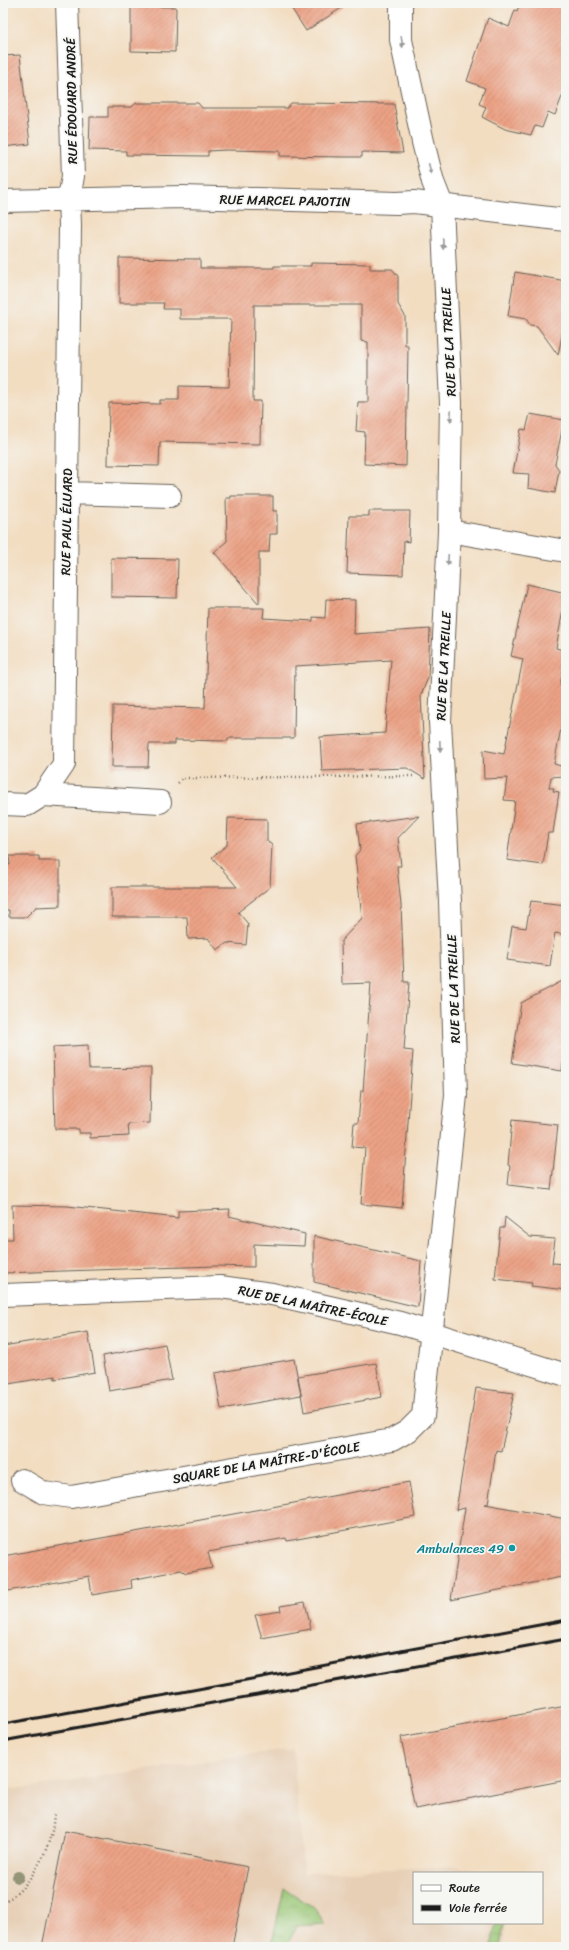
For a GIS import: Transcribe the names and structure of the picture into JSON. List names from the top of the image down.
{
  "streets": {
    "street": [
      "RUE ÉDOUARD ANDRÉ",
      "RUE MARCEL PAJOTIN",
      "RUE DE LA TREILLE",
      "RUE PAUL ÉLUARD",
      "RUE DE LA MAÎTRE-ÉCOLE",
      "SQUARE DE LA MAÎTRE-D'ÉCOLE"
    ]
  },
  "crossings": [
    ["RUE ÉDOUARD ANDRÉ", "RUE MARCEL PAJOTIN"],
    ["RUE ÉDOUARD ANDRÉ", "RUE PAUL ÉLUARD"],
    ["RUE MARCEL PAJOTIN", "RUE DE LA TREILLE"],
    ["RUE MARCEL PAJOTIN", "RUE PAUL ÉLUARD"],
    ["RUE DE LA TREILLE", "RUE DE LA MAÎTRE-ÉCOLE"],
    ["RUE DE LA TREILLE", "SQUARE DE LA MAÎTRE-D'ÉCOLE"],
    ["RUE DE LA MAÎTRE-ÉCOLE", "SQUARE DE LA MAÎTRE-D'ÉCOLE"]
  ],
  "one_way": ["RUE DE LA TREILLE"],
  "places": ["Ambulances 49"],
  "legend": ["Route", "Voie ferrée"]
}
